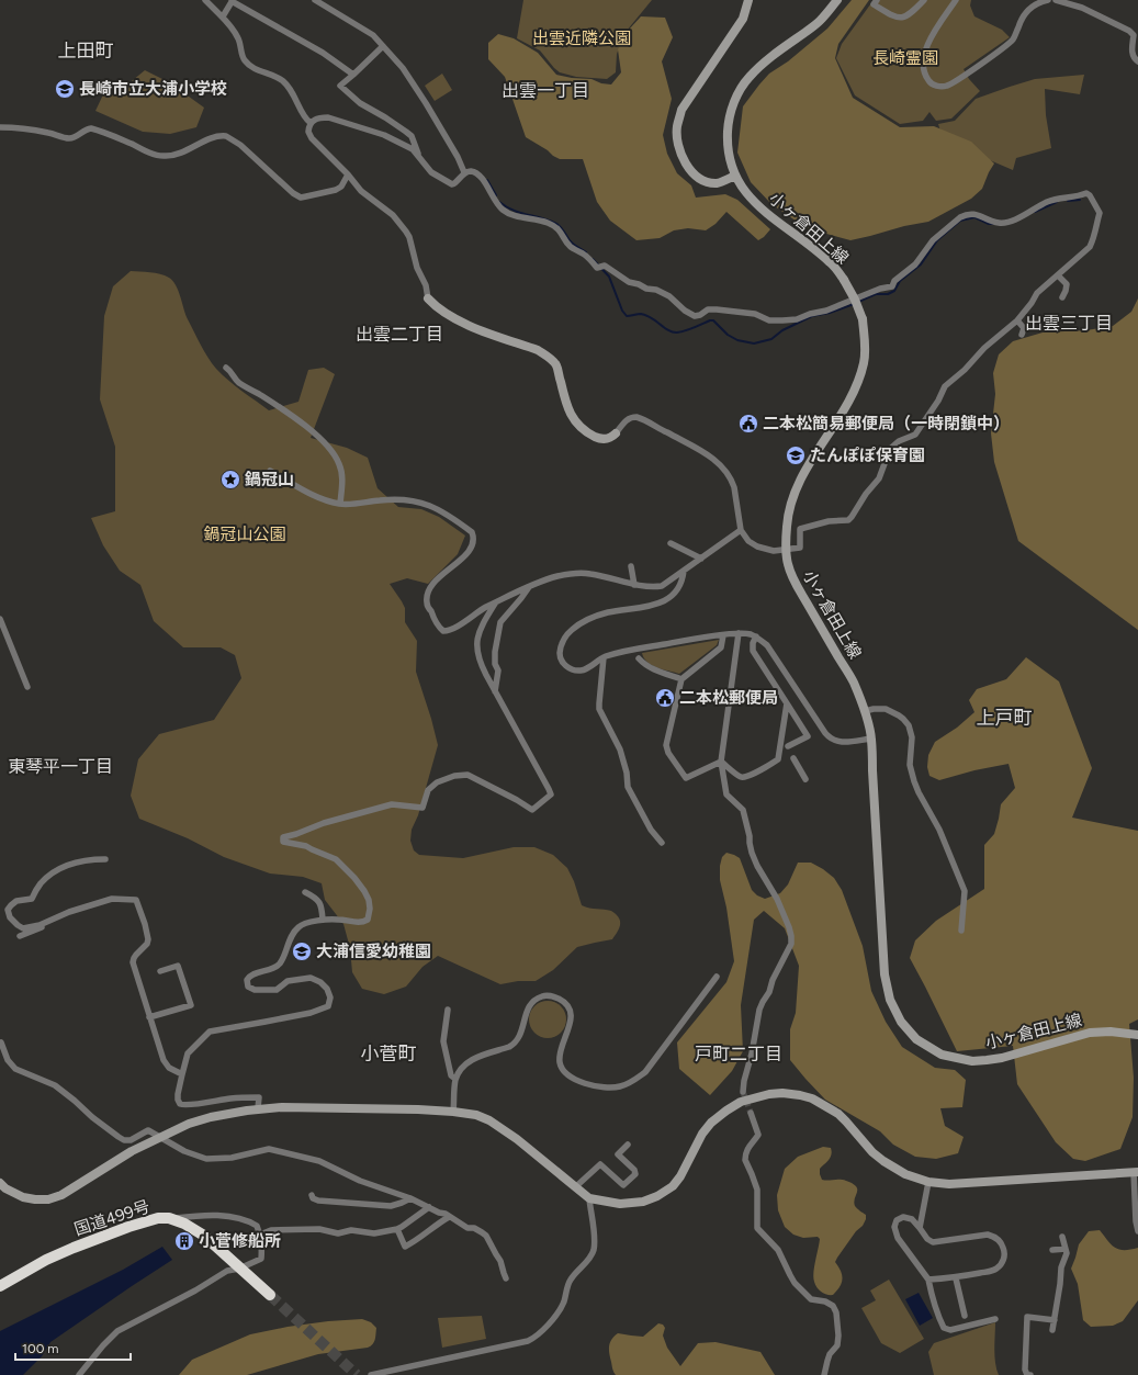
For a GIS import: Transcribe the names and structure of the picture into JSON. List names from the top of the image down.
{
  "streets": {
    "highway": ["国道499号"],
    "street": ["小ヶ倉田上線"]
  },
  "districts": [
    "上田町",
    "出雲一丁目",
    "出雲三丁目",
    "出雲二丁目",
    "上戸町",
    "東琴平一丁目",
    "小菅町",
    "戸町二丁目"
  ],
  "parks": ["出雲近隣公園", "長崎霊園", "鍋冠山公園"],
  "places": {
    "school or university": ["長崎市立大浦小学校", "たんぽぽ保育園", "大浦信愛幼稚園"],
    "public building": ["二本松簡易郵便局（一時閉鎖中）", "二本松郵便局"],
    "place": ["鍋冠山"],
    "building": ["小菅修船所"]
  },
  "scale_bar": "100 m"
}
